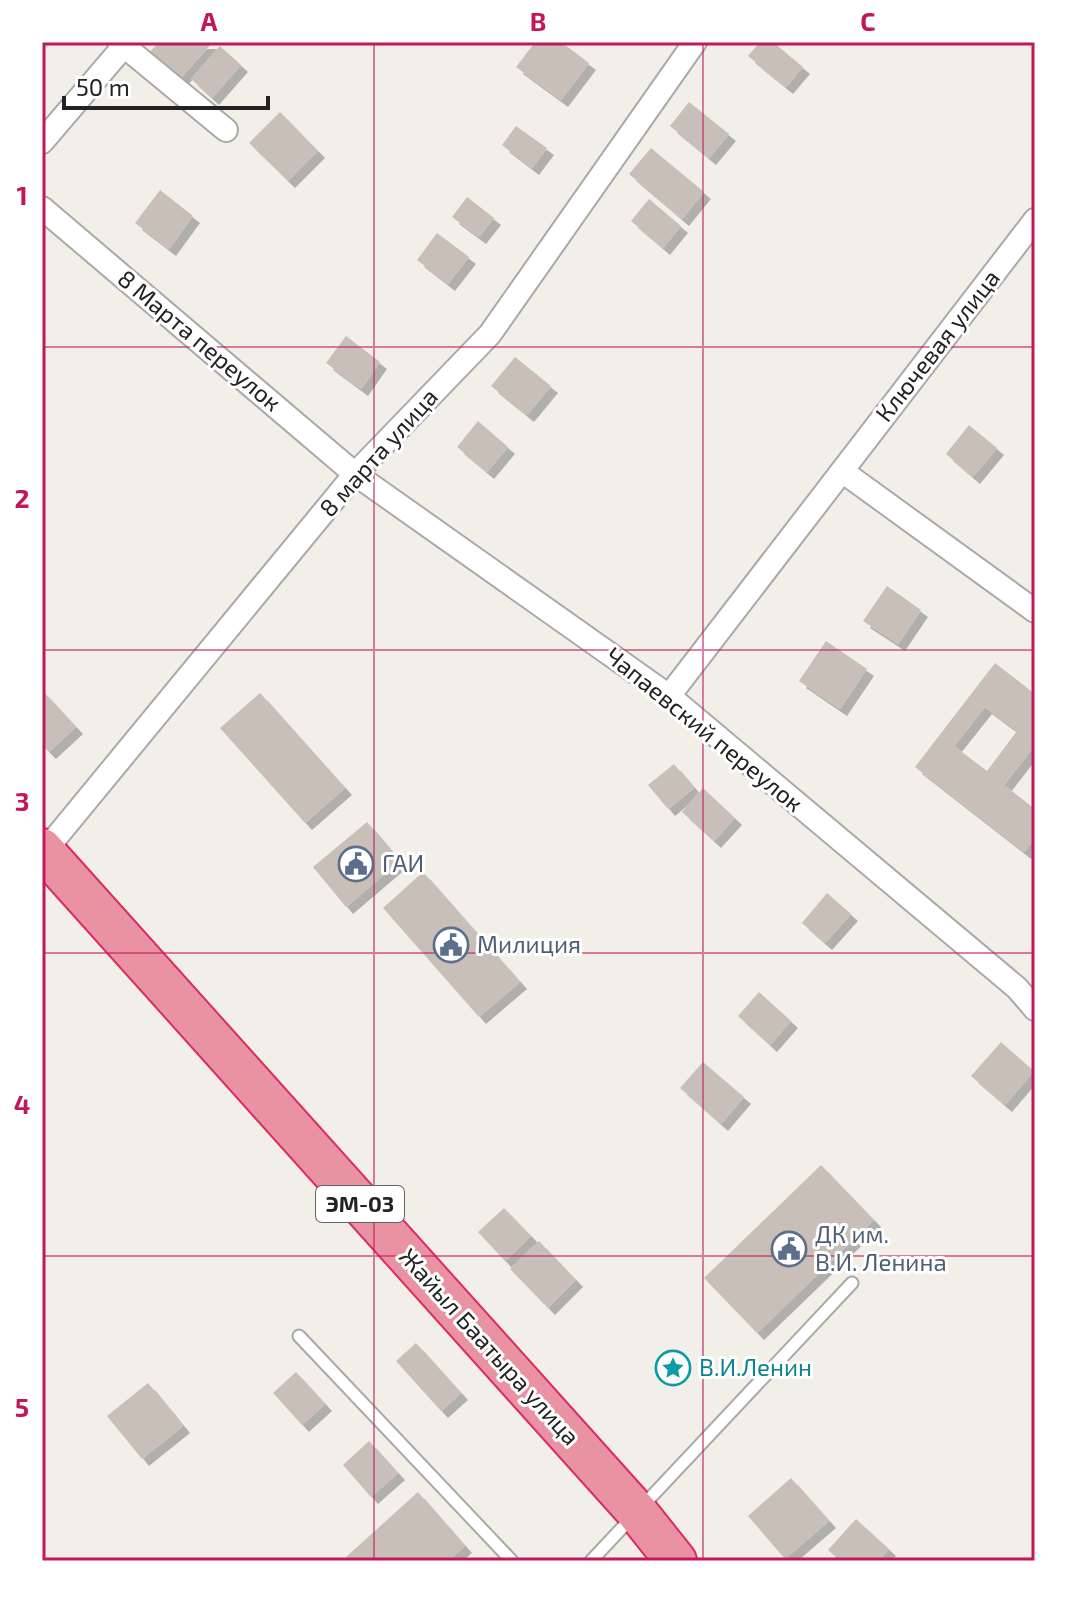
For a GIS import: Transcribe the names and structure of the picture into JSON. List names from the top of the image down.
{
  "streets": {
    "highway": ["ЭМ-03", "Жайыл Баатыра улица"],
    "street": [
      "8 Марта переулок",
      "Ключевая улица",
      "8 марта улица",
      "Чапаевский переулок"
    ]
  },
  "crossings": [
    ["8 Марта переулок", "8 марта улица"],
    ["8 Марта переулок", "Чапаевский переулок"],
    ["Ключевая улица", "Чапаевский переулок"],
    ["8 марта улица", "Чапаевский переулок"],
    ["8 марта улица", "Жайыл Баатыра улица"]
  ],
  "places": {
    "public building": ["ГАИ", "Милиция", "ДК им. В.И. Ленина"],
    "place": ["В.И.Ленин"]
  },
  "scale_bar": "50 m",
  "grid": {
    "columns": ["A", "B", "C"],
    "rows": [
      "1",
      "2",
      "3",
      "4",
      "5"
    ]
  }
}
